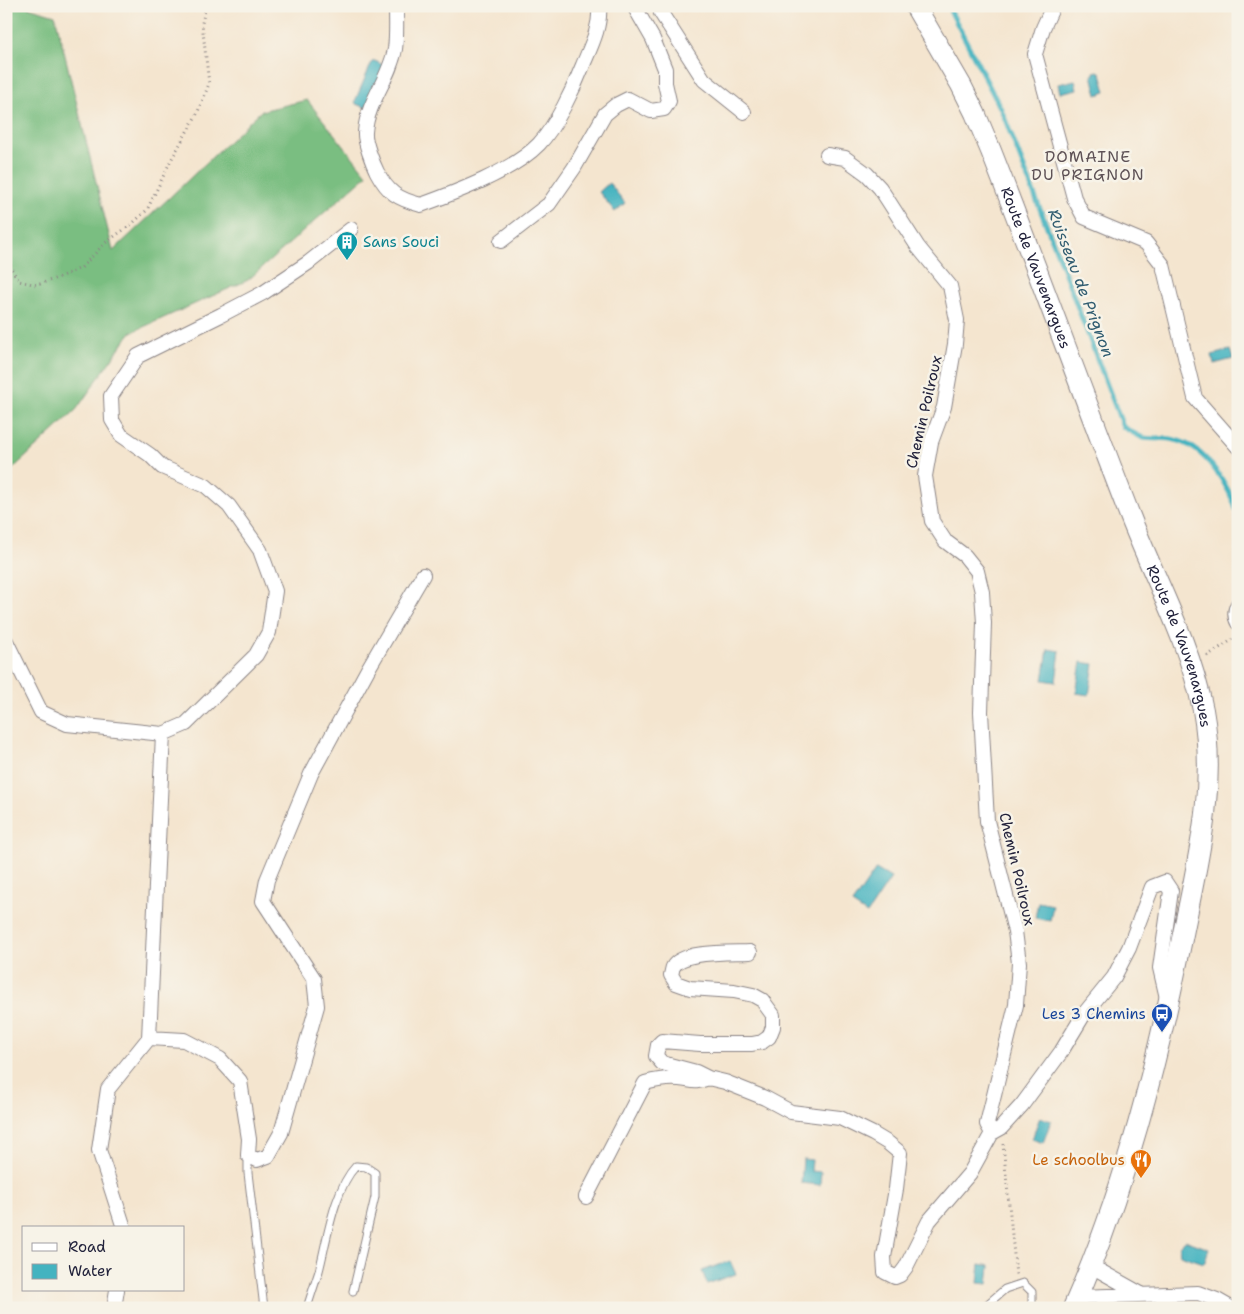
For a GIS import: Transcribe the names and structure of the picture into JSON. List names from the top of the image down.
{
  "streets": {
    "main road": ["Route de Vauvenargues"],
    "street": ["Chemin Poilroux"]
  },
  "districts": ["DOMAINE DU PRIGNON"],
  "water": ["Ruisseau de Prignon"],
  "places": {
    "building": ["Sans Souci"],
    "bus stop": ["Les 3 Chemins"],
    "restaurant": ["Le schoolbus"]
  },
  "legend": ["Road", "Water"]
}
